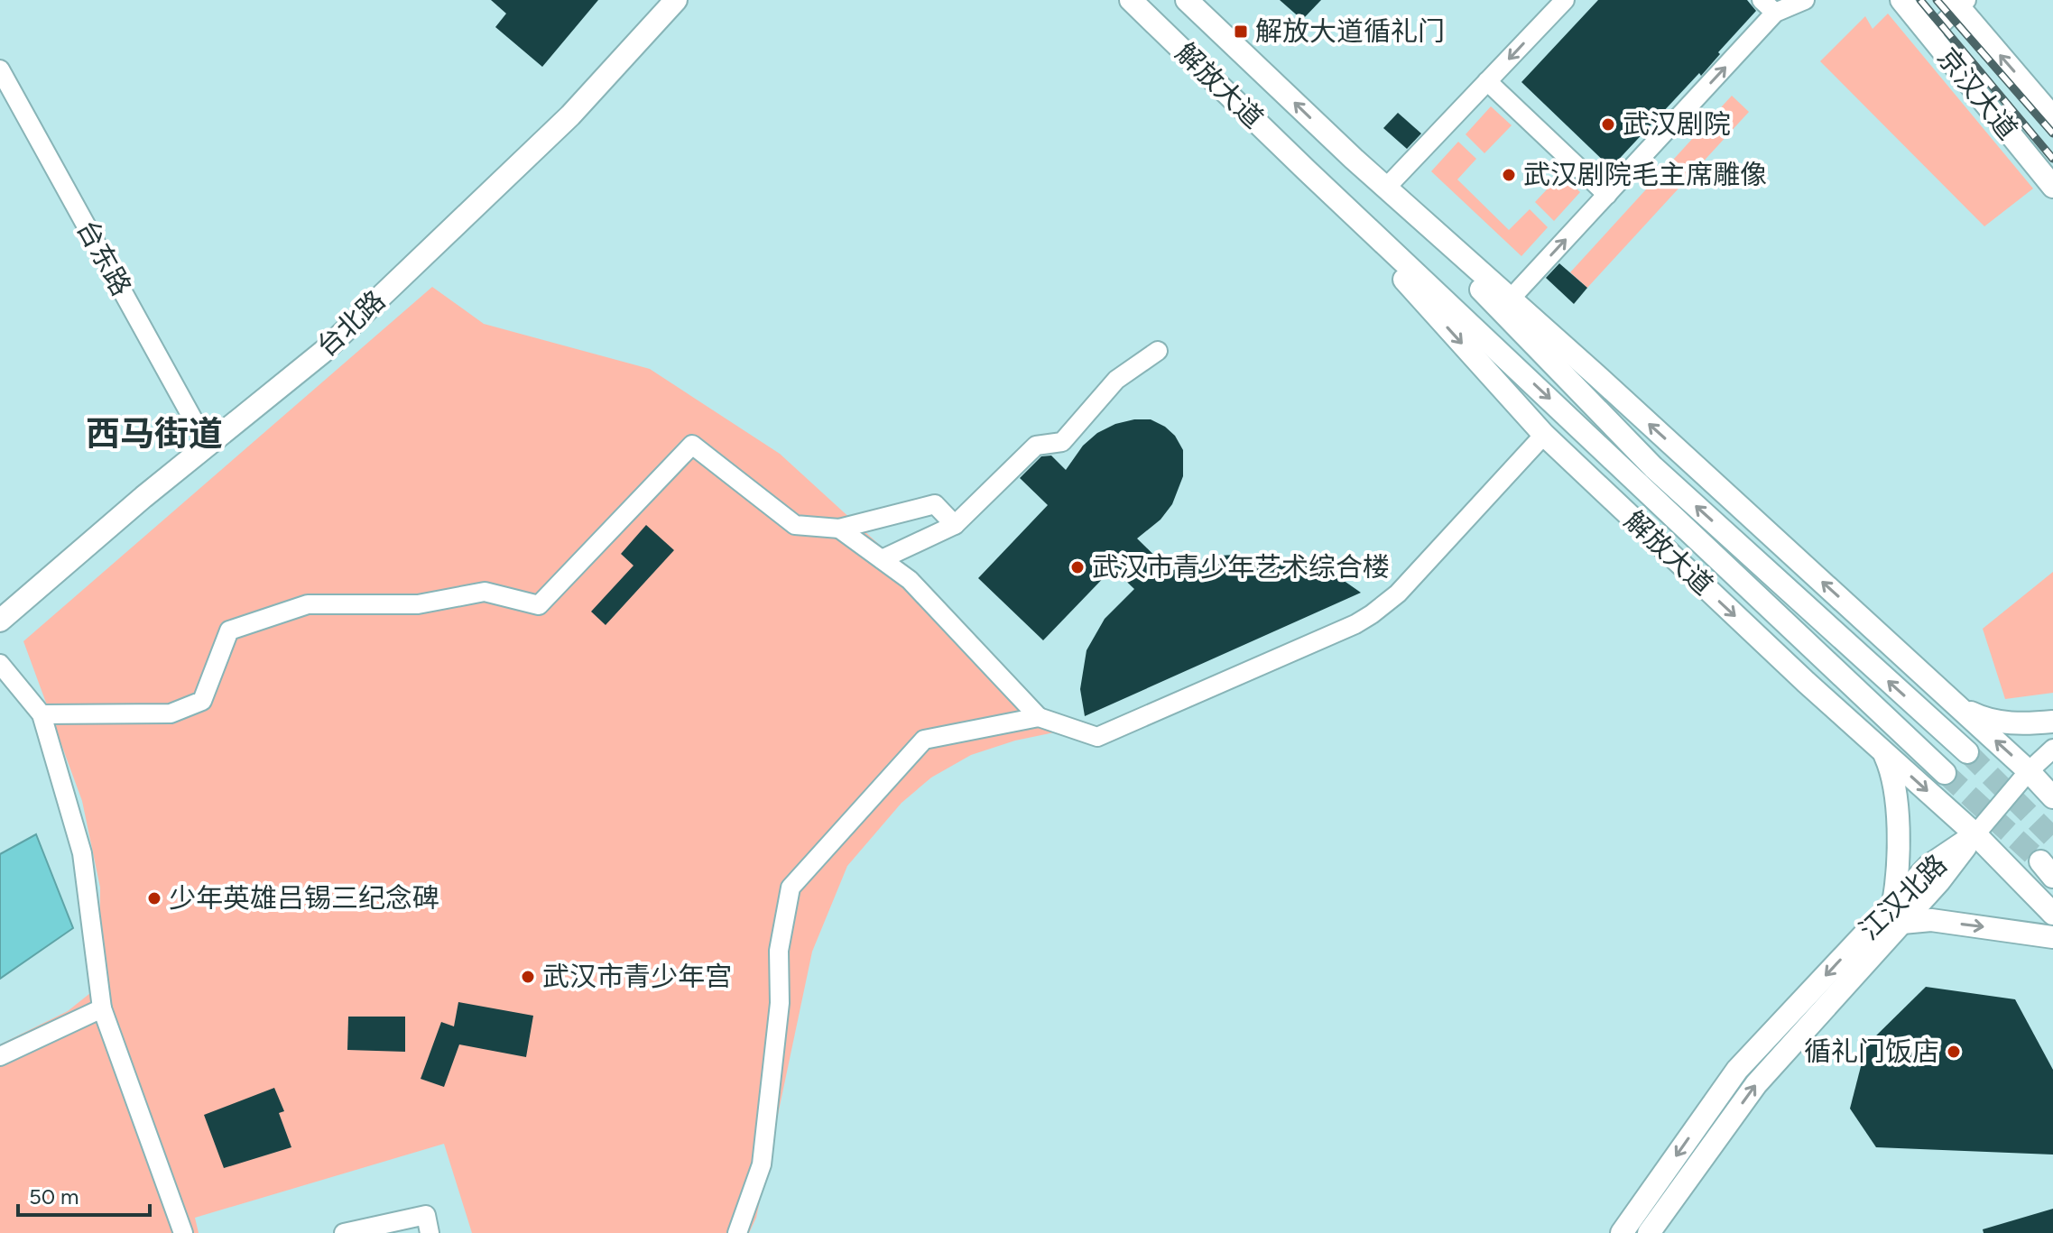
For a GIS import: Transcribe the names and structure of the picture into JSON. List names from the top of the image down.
{
  "streets": {
    "main road": [
      "解放大道",
      "京汉大道",
      "台北路",
      "江汉北路"
    ],
    "street": ["台东路"]
  },
  "crossings": [
    ["解放大道", "江汉北路"],
    ["台东路", "台北路"]
  ],
  "districts": ["西马街道"],
  "places": {
    "transit": ["解放大道循礼门"],
    "other": [
      "武汉剧院",
      "武汉剧院毛主席雕像",
      "武汉市青少年艺术综合楼",
      "少年英雄吕锡三纪念碑",
      "武汉市青少年宫",
      "循礼门饭店"
    ]
  },
  "scale_bar": "50 m"
}
